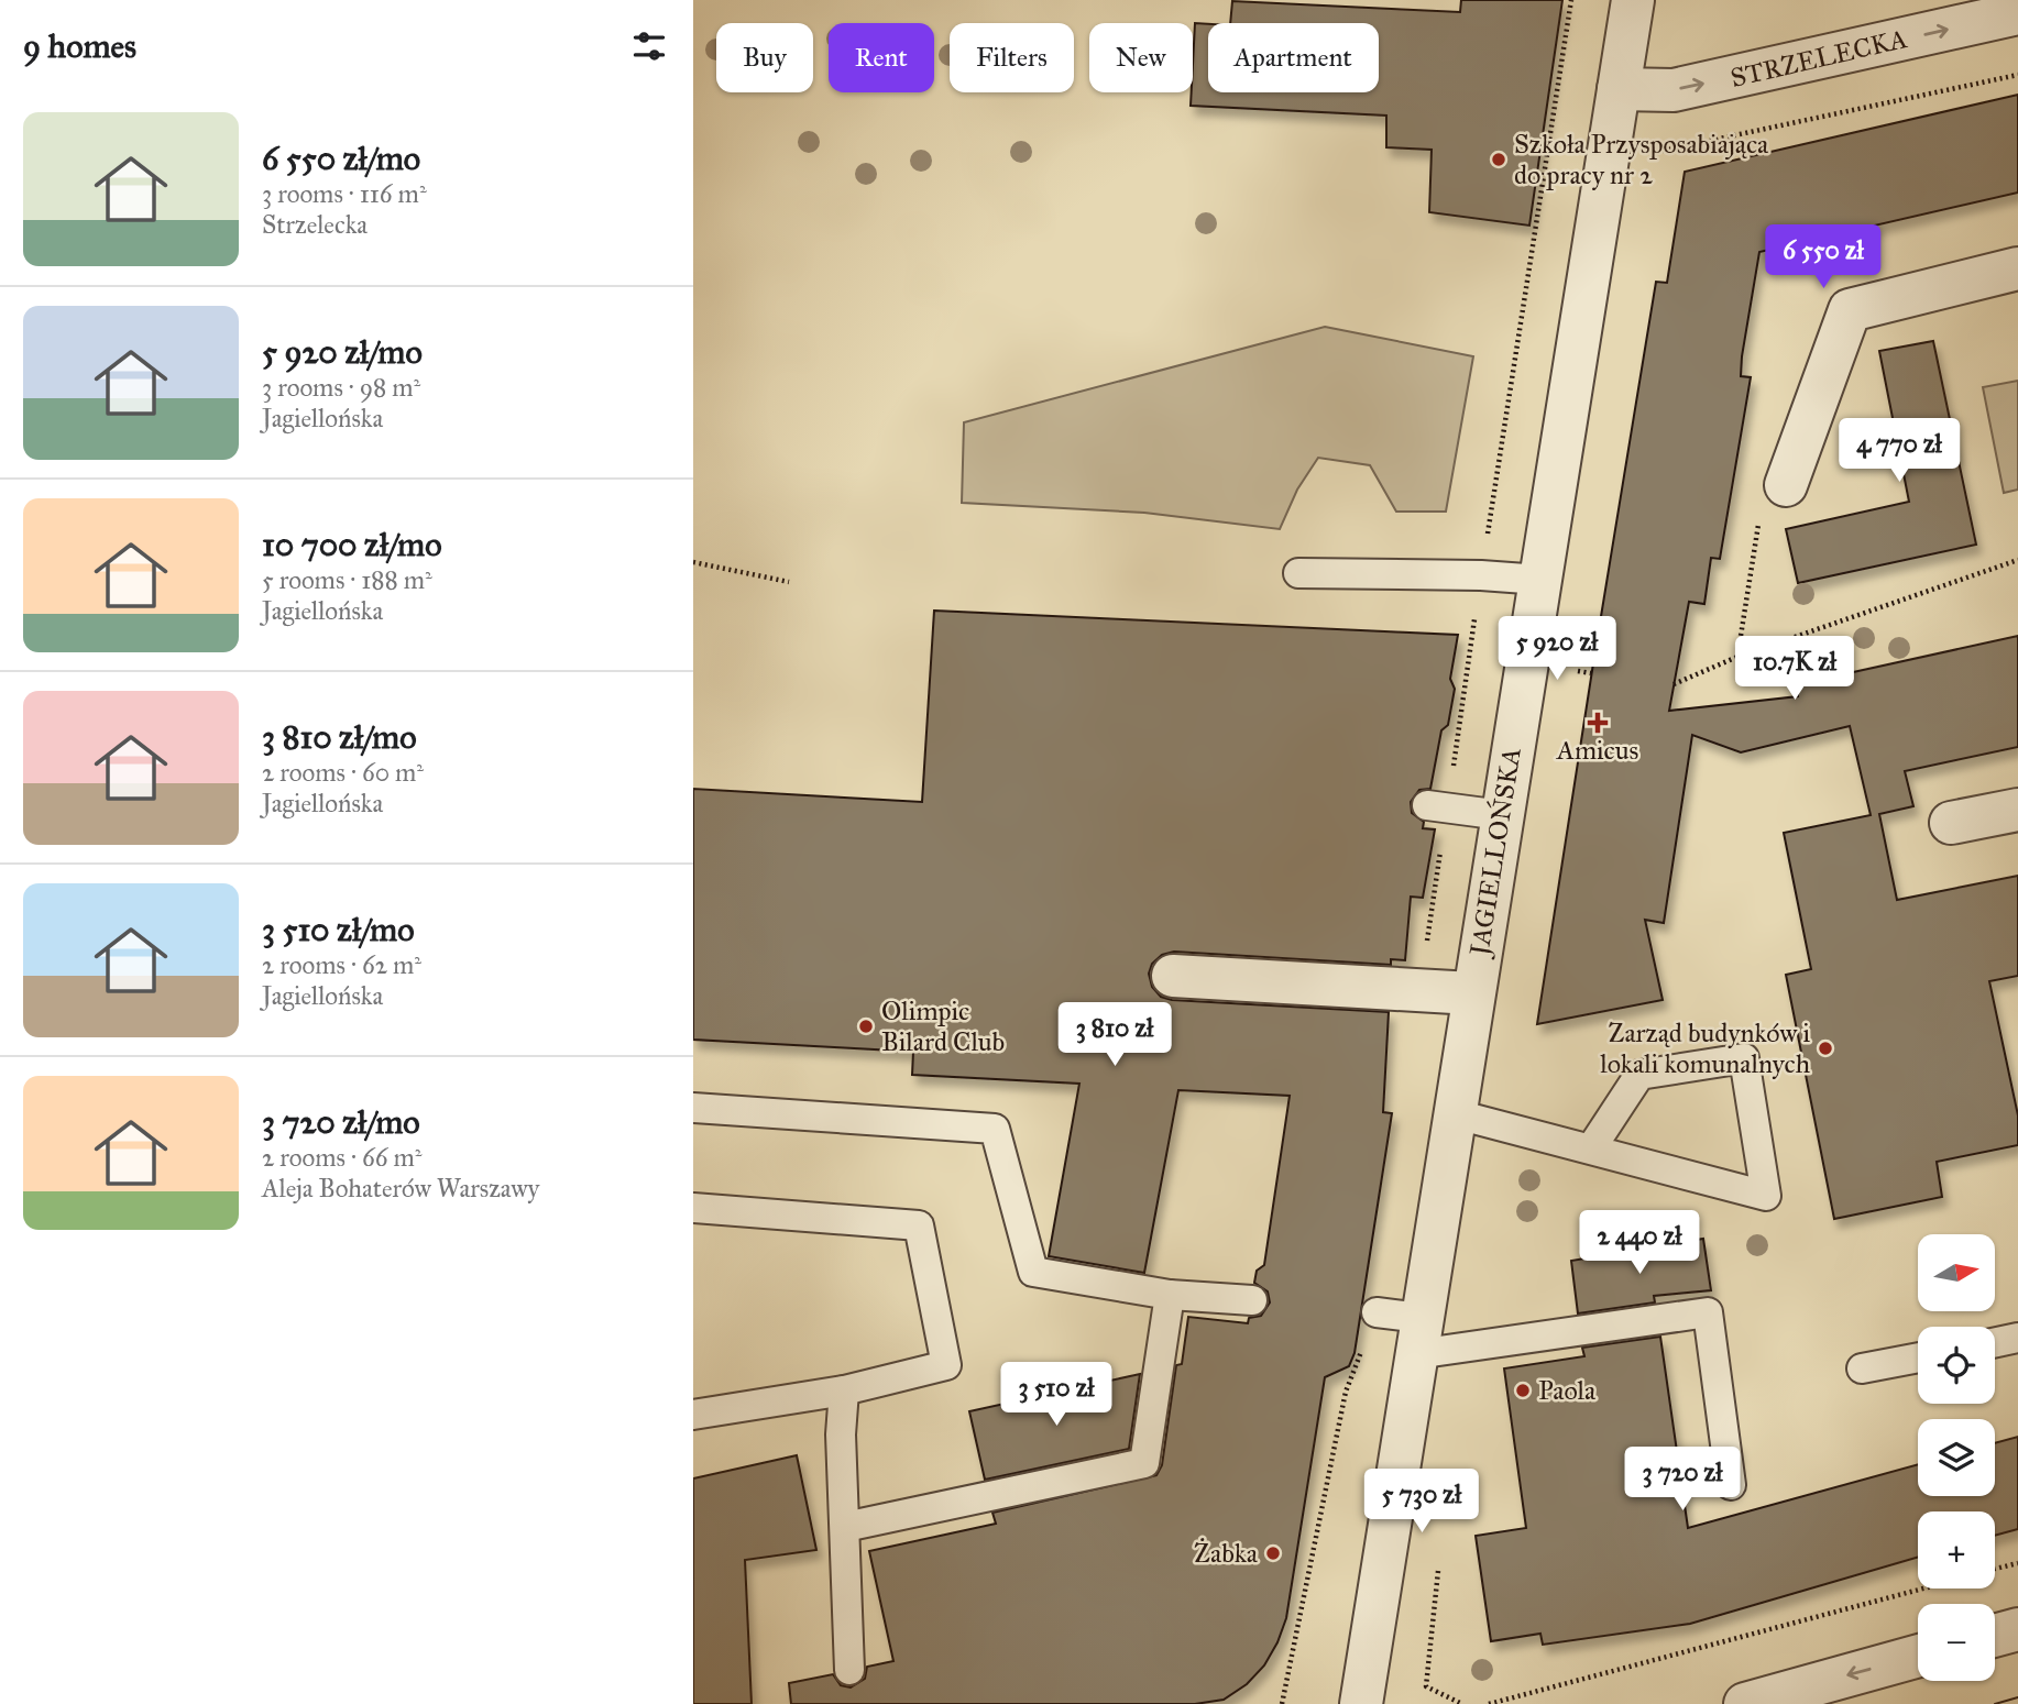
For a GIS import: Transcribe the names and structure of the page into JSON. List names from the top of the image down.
{
  "streets": {
    "street": ["STRZELECKA", "JAGIELLOŃSKA"]
  },
  "crossings": [
    ["STRZELECKA", "JAGIELLOŃSKA"]
  ],
  "one_way": ["STRZELECKA"],
  "places": {
    "other": [
      "Szkoła Przysposabiająca do pracy nr 2",
      "Olimpic Bilard Club",
      "Zarząd budynków i lokali komunalnych",
      "Paola",
      "Żabka"
    ],
    "health": ["Amicus"]
  },
  "north": "right",
  "page": {
    "heading": "9 homes",
    "chip": [
      "Buy",
      "Rent",
      "Filters",
      "New",
      "Apartment"
    ],
    "list": [
      {
        "name": "6 550 zł/mo",
        "note": "3 rooms · 116 m² · Strzelecka"
      },
      {
        "name": "5 920 zł/mo",
        "note": "3 rooms · 98 m² · Jagiellońska"
      },
      {
        "name": "10 700 zł/mo",
        "note": "5 rooms · 188 m² · Jagiellońska"
      },
      {
        "name": "3 810 zł/mo",
        "note": "2 rooms · 60 m² · Jagiellońska"
      },
      {
        "name": "3 510 zł/mo",
        "note": "2 rooms · 62 m² · Jagiellońska"
      },
      {
        "name": "3 720 zł/mo",
        "note": "2 rooms · 66 m² · Aleja Bohaterów Warszawy"
      }
    ],
    "price": [
      "6 550 zł",
      "4 770 zł",
      "5 920 zł",
      "10.7K zł",
      "3 810 zł",
      "2 440 zł",
      "3 510 zł",
      "3 720 zł",
      "5 730 zł"
    ],
    "map_buttons": ["+", "−"]
  }
}
